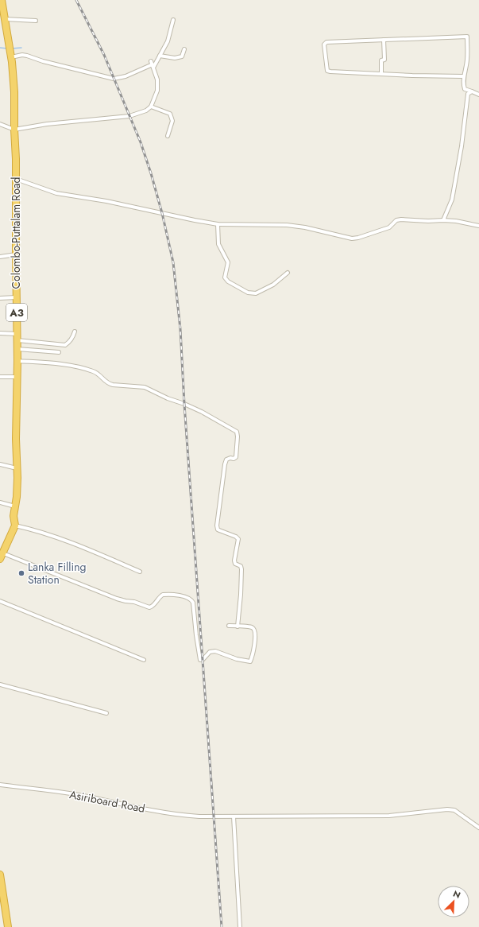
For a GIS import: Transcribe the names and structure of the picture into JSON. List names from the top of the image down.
{
  "streets": {
    "highway": ["Colombo-Puttalam Road", "A3"],
    "street": ["Asiriboard Road"]
  },
  "places": ["Lanka Filling Station"],
  "north": "top right"
}
